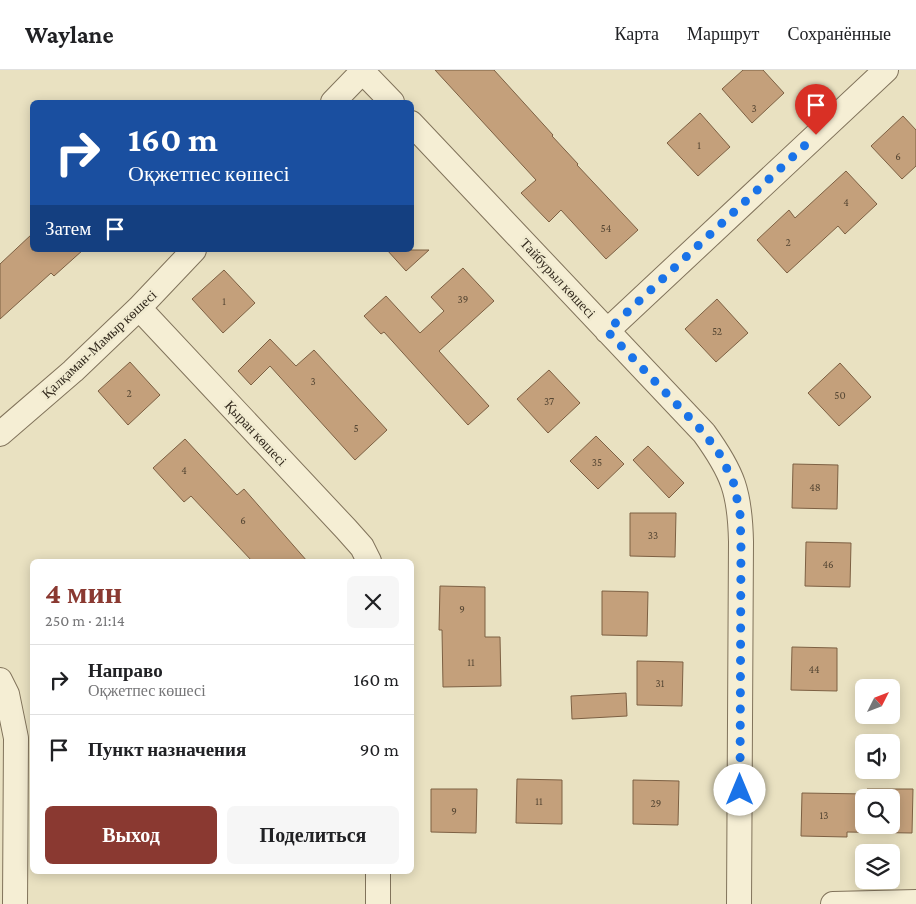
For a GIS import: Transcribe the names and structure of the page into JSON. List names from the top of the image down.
{
  "streets": {
    "street": ["Тайбурыл көшесі", "Қалқаман-Мамыр көшесі", "Қыран көшесі"]
  },
  "crossings": [
    ["Қалқаман-Мамыр көшесі", "Қыран көшесі"]
  ],
  "house_numbers": [
    "3",
    "1",
    "6",
    "4",
    "54",
    "2",
    "39",
    "1",
    "52",
    "3",
    "2",
    "50",
    "37",
    "5",
    "35",
    "4",
    "48",
    "6",
    "33",
    "46",
    "9",
    "11",
    "44",
    "31",
    "11",
    "29",
    "9",
    "13"
  ],
  "north": "top right",
  "page": {
    "header": "Waylane",
    "nav": ["Карта", "Маршрут", "Сохранённые"],
    "turn": ["160 m", "Оқжетпес көшесі"],
    "then": "Затем",
    "heading": ["4 мин", "250 m · 21:14"],
    "list": [
      {
        "name": "Направо",
        "note": "Оқжетпес көшесі",
        "value": "160 m"
      },
      {
        "name": "Пункт назначения",
        "value": "90 m"
      }
    ],
    "buttons": ["Выход", "Поделиться"]
  }
}
